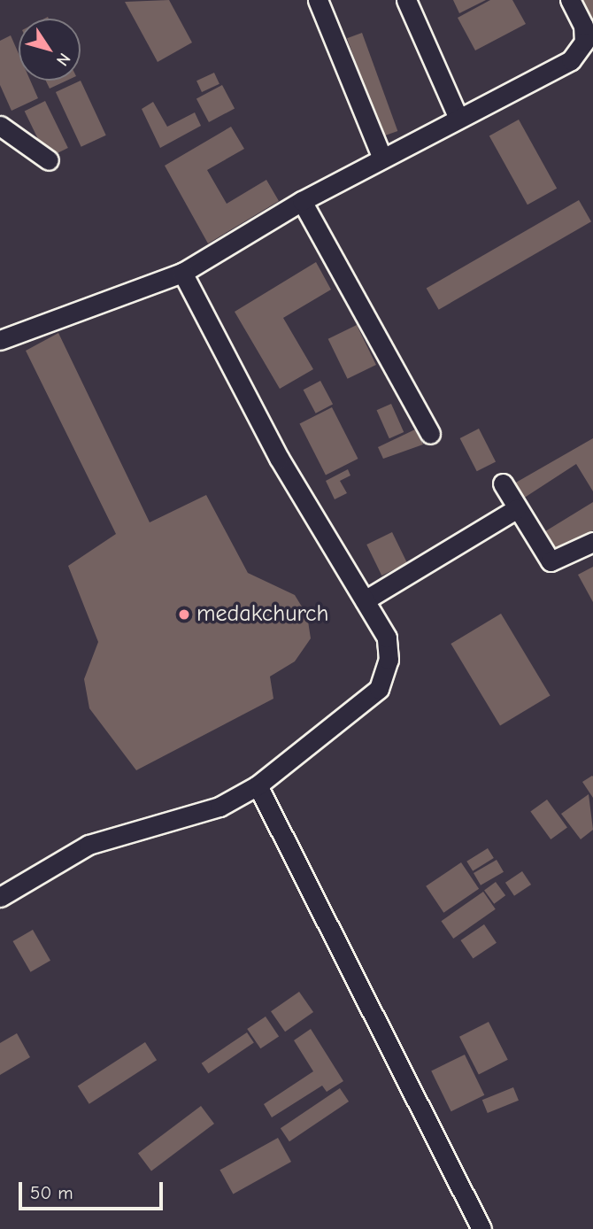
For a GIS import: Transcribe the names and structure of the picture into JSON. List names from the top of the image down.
{
  "places": ["medakchurch"],
  "scale_bar": "50 m",
  "north": "bottom right"
}
